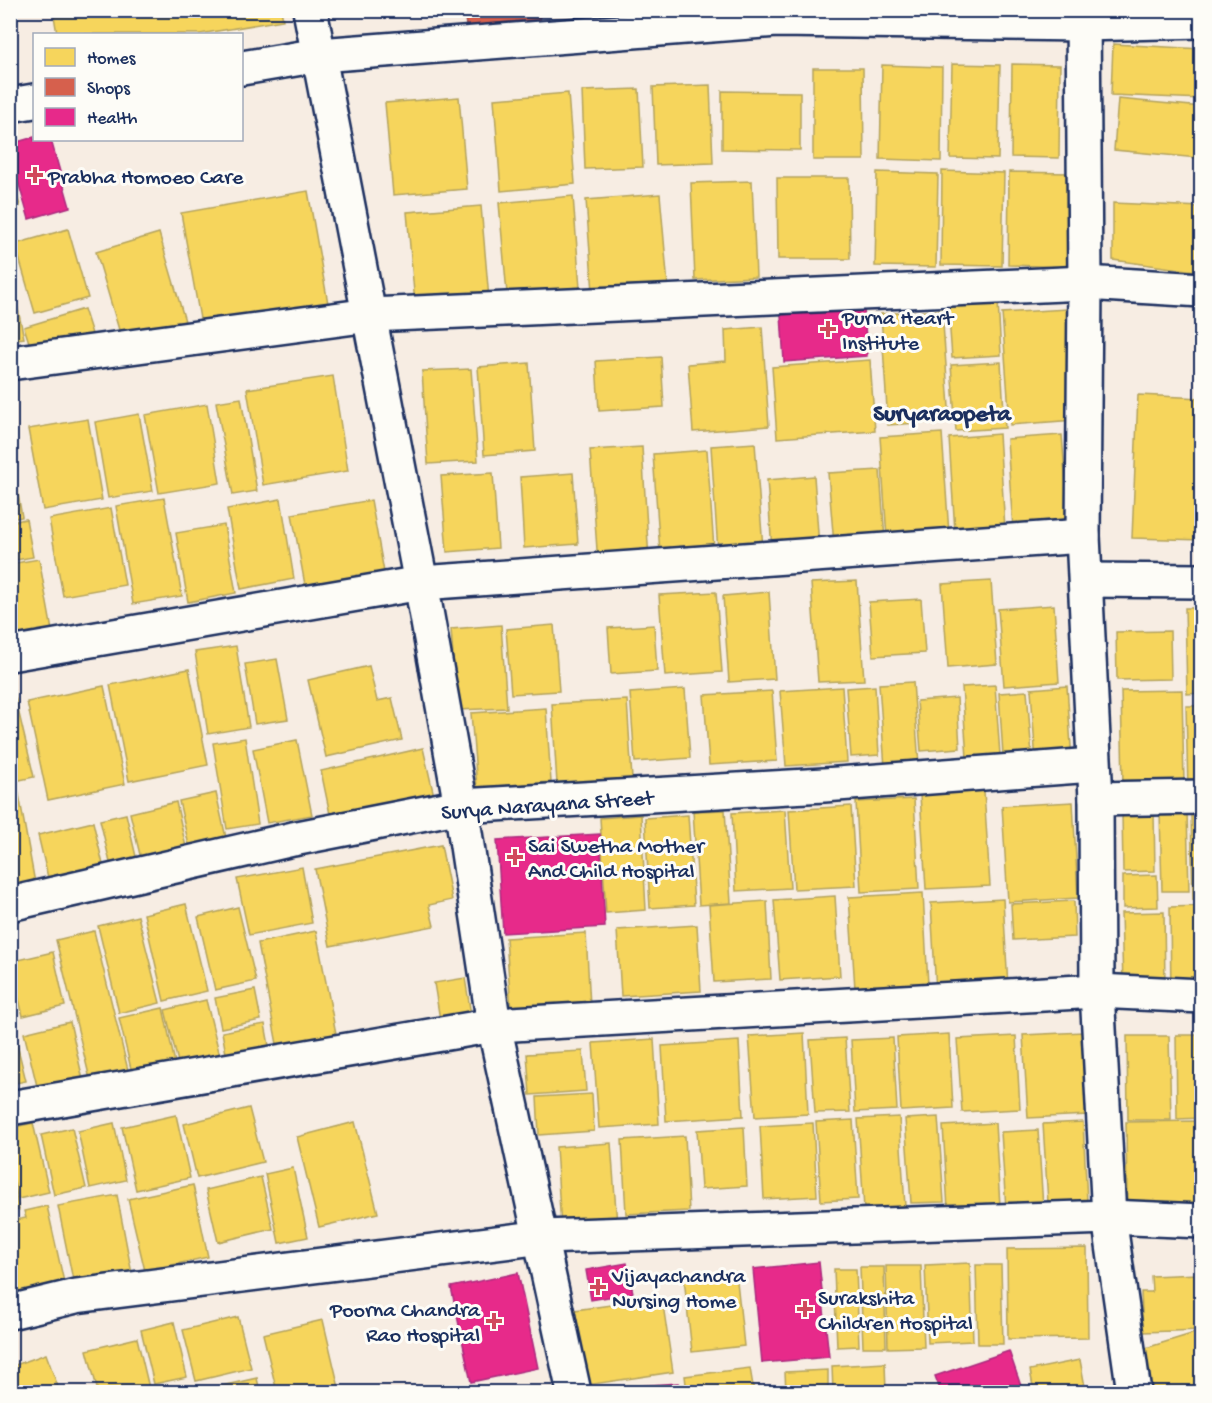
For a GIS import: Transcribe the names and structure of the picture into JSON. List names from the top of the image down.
{
  "streets": {
    "street": ["Surya Narayana Street"]
  },
  "districts": ["Suryaraopeta"],
  "places": {
    "health": [
      "Prabha Homoeo Care",
      "Purna Heart Institute",
      "Sai Swetha Mother And Child Hospital",
      "Vijayachandra Nursing Home",
      "Surakshita Children Hospital",
      "Poorna Chandra Rao Hospital"
    ]
  },
  "legend": ["Homes", "Shops", "Health"]
}
